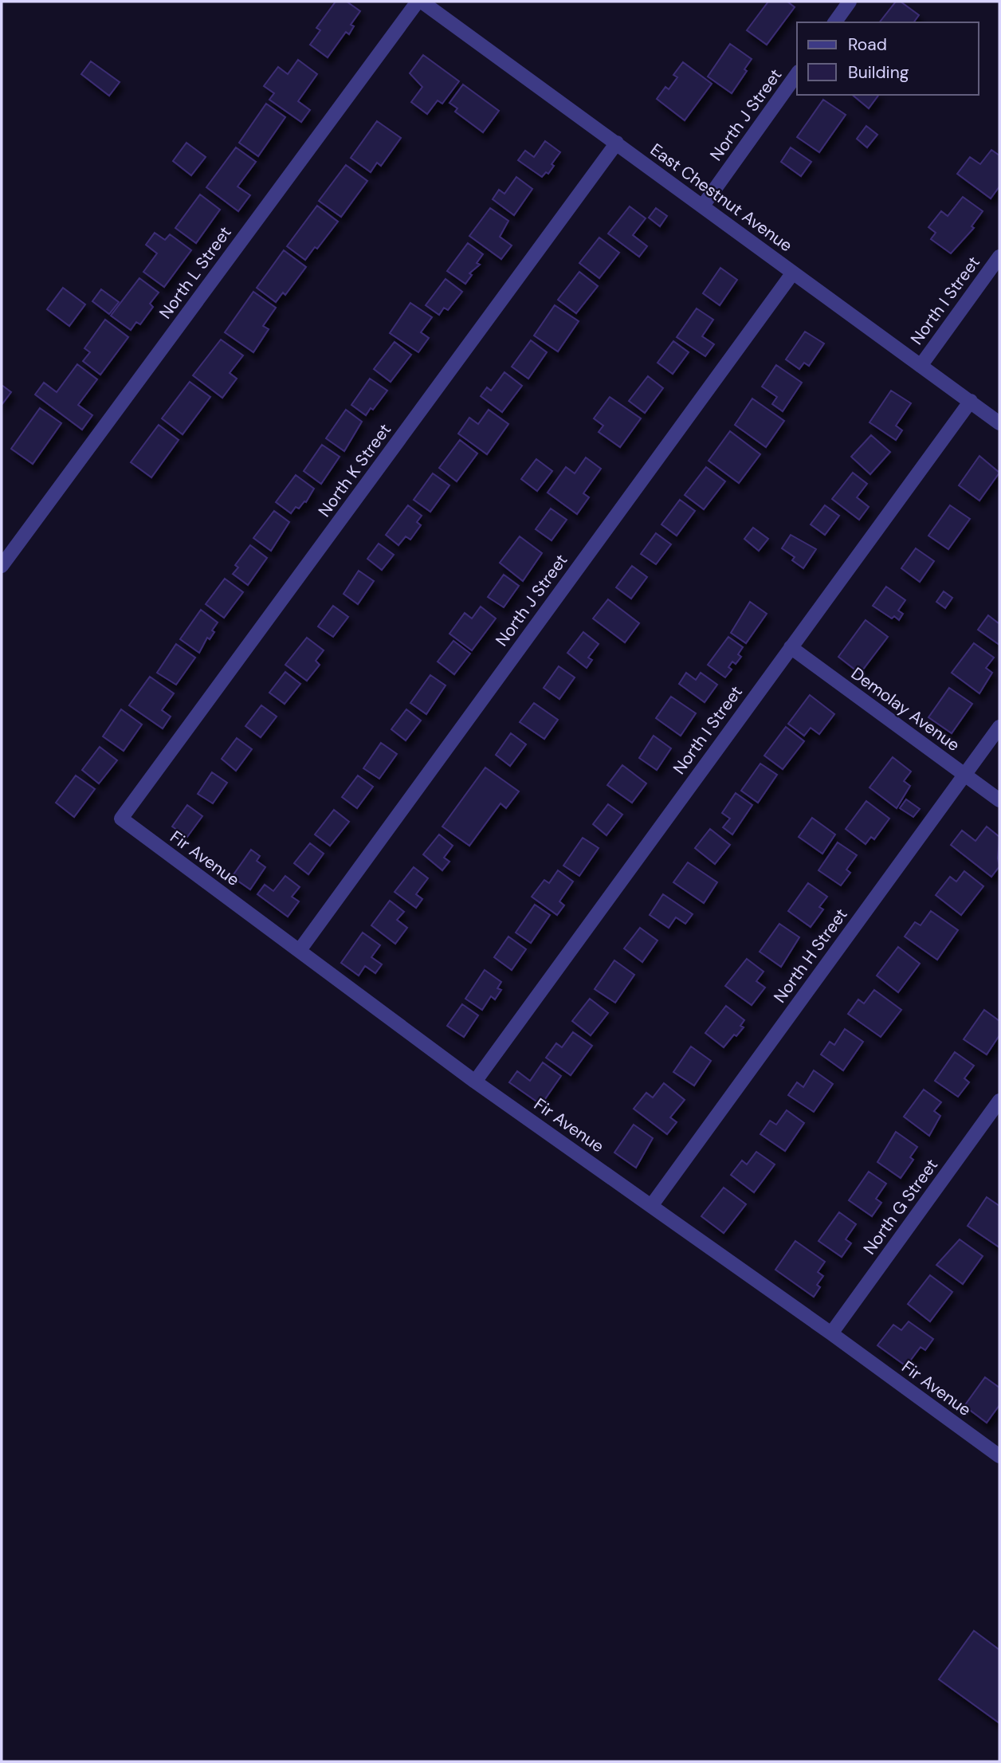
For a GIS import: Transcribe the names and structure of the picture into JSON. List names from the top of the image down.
{
  "streets": {
    "street": [
      "North J Street",
      "East Chestnut Avenue",
      "North L Street",
      "North I Street",
      "North K Street",
      "Demolay Avenue",
      "Fir Avenue",
      "North H Street",
      "North G Street"
    ]
  },
  "crossings": [
    ["North J Street", "East Chestnut Avenue"],
    ["North J Street", "Fir Avenue"],
    ["East Chestnut Avenue", "North L Street"],
    ["East Chestnut Avenue", "North I Street"],
    ["East Chestnut Avenue", "North K Street"],
    ["North I Street", "Demolay Avenue"],
    ["North I Street", "Fir Avenue"],
    ["North K Street", "Fir Avenue"],
    ["Demolay Avenue", "North H Street"],
    ["Fir Avenue", "North H Street"],
    ["Fir Avenue", "North G Street"]
  ],
  "legend": ["Road", "Building"]
}
